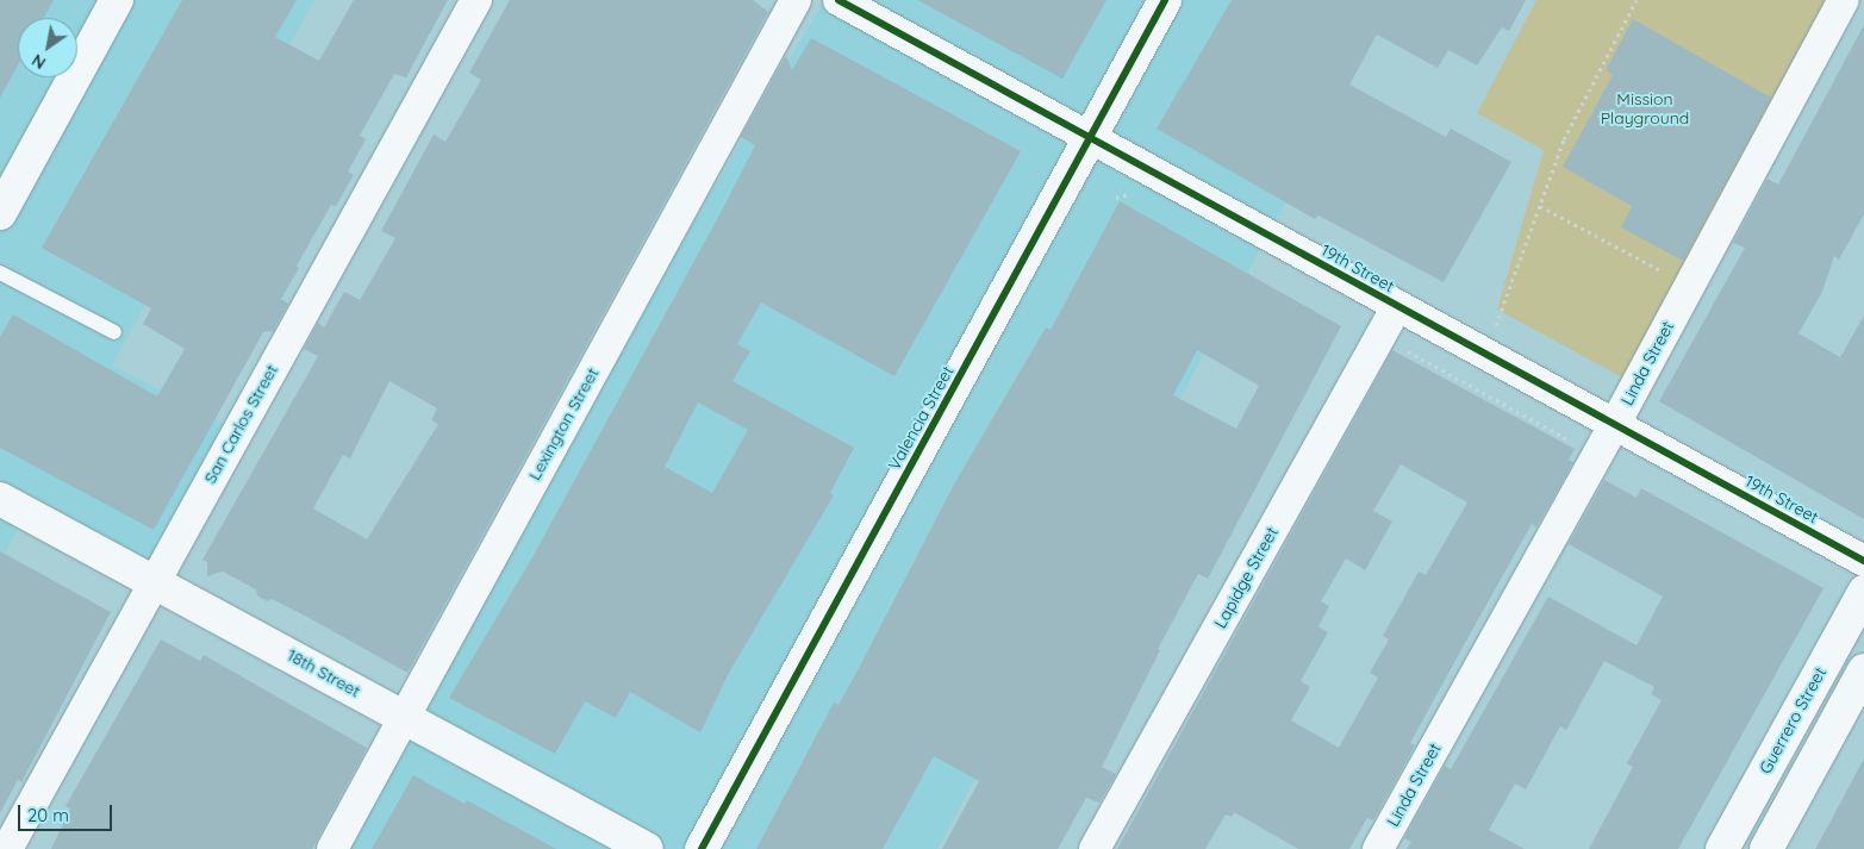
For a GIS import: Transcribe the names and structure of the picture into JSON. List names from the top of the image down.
{
  "streets": {
    "street": [
      "19th Street",
      "Linda Street",
      "Valencia Street",
      "San Carlos Street",
      "Lexington Street",
      "Lapidge Street",
      "18th Street",
      "Guerrero Street"
    ]
  },
  "crossings": [
    ["19th Street", "Linda Street"],
    ["19th Street", "Valencia Street"],
    ["19th Street", "Lapidge Street"],
    ["San Carlos Street", "18th Street"],
    ["Lexington Street", "18th Street"]
  ],
  "parks": ["Mission Playground"],
  "scale_bar": "20 m",
  "north": "bottom left"
}
